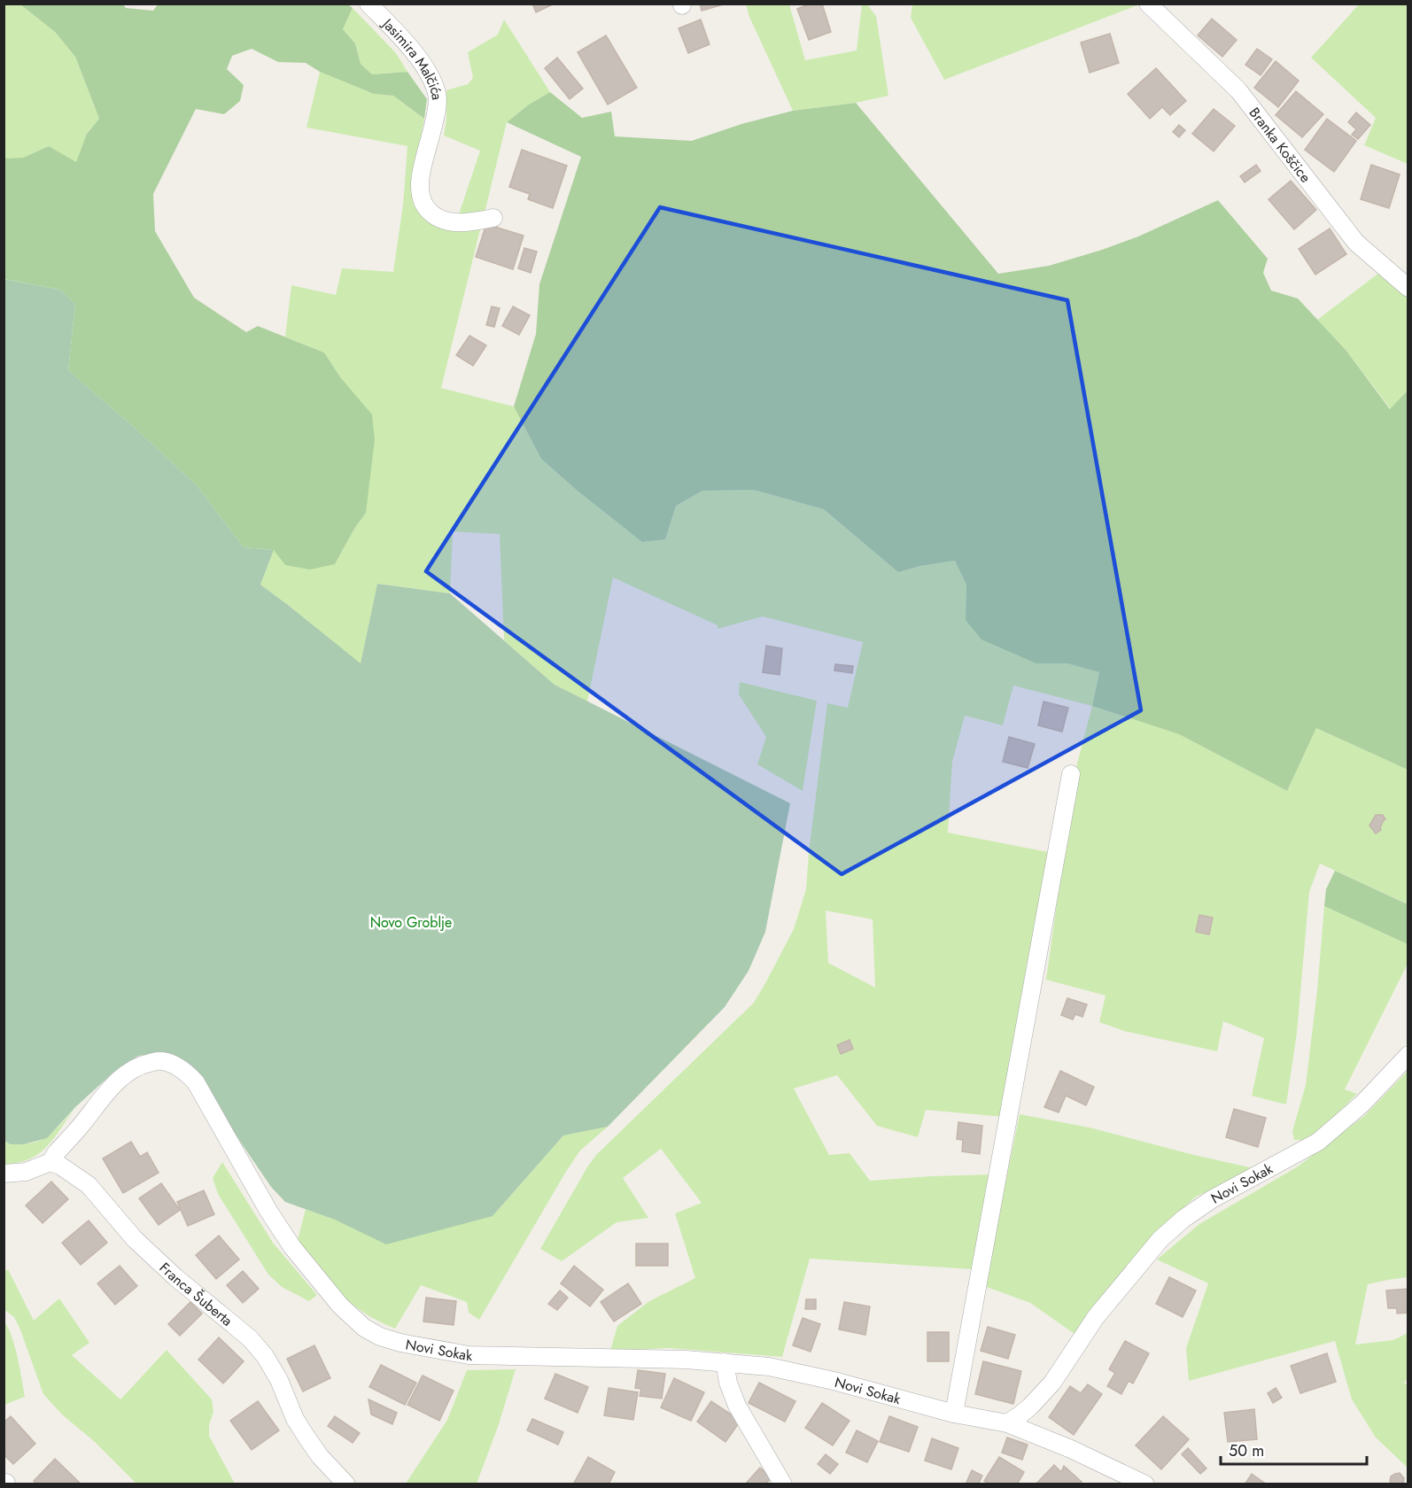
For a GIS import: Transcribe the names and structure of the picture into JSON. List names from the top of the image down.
{
  "streets": {
    "street": [
      "Jasimira Malčića",
      "Branka Koščice",
      "Novi Sokak",
      "Franca Šuberta"
    ]
  },
  "crossings": [
    ["Novi Sokak", "Franca Šuberta"]
  ],
  "parks": ["Novo Groblje"],
  "scale_bar": "50 m"
}
